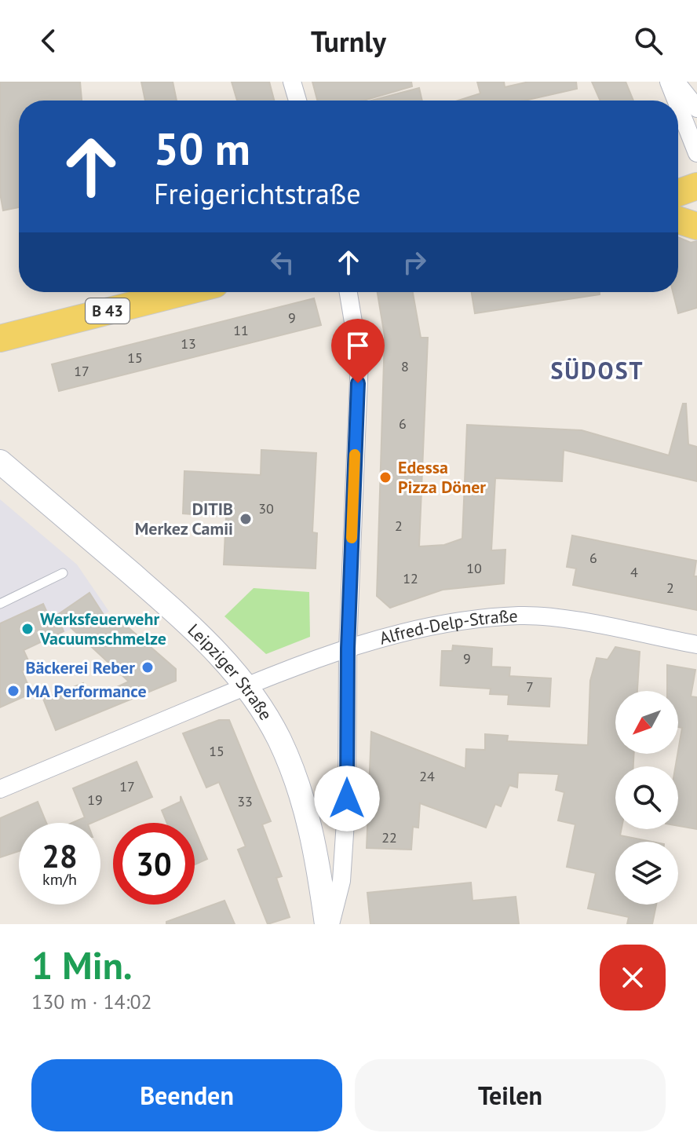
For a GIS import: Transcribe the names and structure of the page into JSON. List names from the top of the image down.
{
  "streets": {
    "main road": ["B 43", "Leipziger Straße"],
    "street": ["Alfred-Delp-Straße"]
  },
  "crossings": [
    ["Alfred-Delp-Straße", "Leipziger Straße"]
  ],
  "districts": ["SÜDOST"],
  "places": [
    "Edessa Pizza Döner",
    "DITIB Merkez Camii",
    "Werksfeuerwehr Vacuumschmelze",
    "Bäckerei Reber",
    "MA Performance"
  ],
  "house_numbers": [
    "9",
    "11",
    "13",
    "15",
    "8",
    "17",
    "6",
    "30",
    "2",
    "6",
    "10",
    "4",
    "12",
    "2",
    "9",
    "7",
    "15",
    "24",
    "17",
    "19",
    "33",
    "22"
  ],
  "north": "bottom left",
  "page": {
    "header": "Turnly",
    "turn": ["50 m", "Freigerichtstraße"],
    "speed": "28 km/h",
    "limit": "30",
    "heading": ["1 Min.", "130 m · 14:02"],
    "buttons": ["Beenden", "Teilen"]
  }
}
